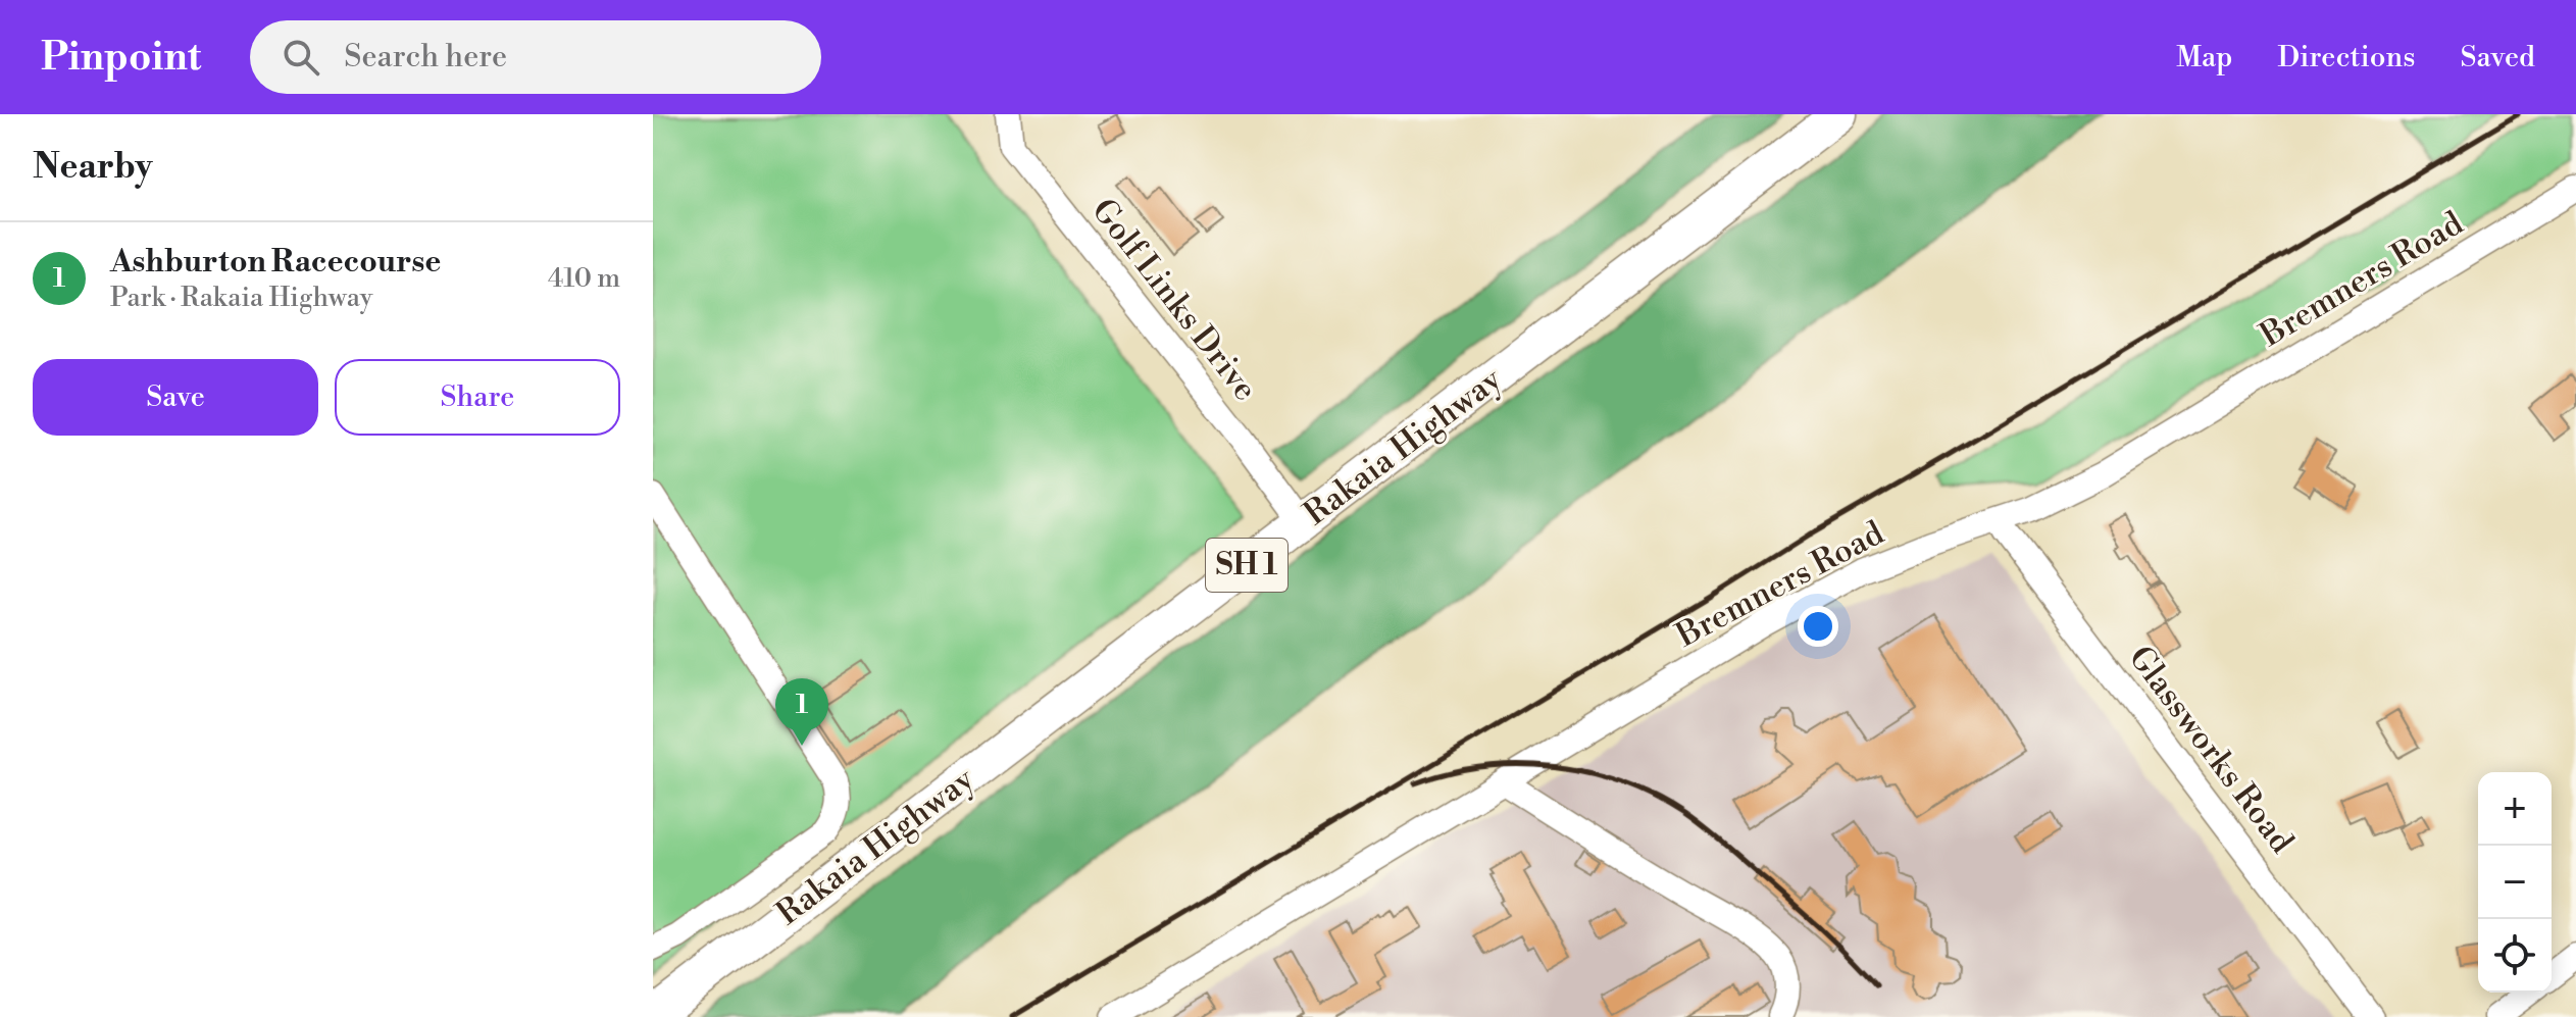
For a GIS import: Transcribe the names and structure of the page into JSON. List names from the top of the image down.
{
  "streets": {
    "highway": ["Rakaia Highway", "SH 1"],
    "street": ["Bremners Road", "Golf Links Drive", "Glassworks Road"]
  },
  "crossings": [
    ["Bremners Road", "Glassworks Road"],
    ["Golf Links Drive", "Rakaia Highway"]
  ],
  "page": {
    "header": "Pinpoint",
    "search": "Search here",
    "nav": ["Map", "Directions", "Saved"],
    "heading": "Nearby",
    "list": [
      {
        "mark": "1",
        "name": "Ashburton Racecourse",
        "note": "Park · Rakaia Highway",
        "value": "410 m"
      }
    ],
    "buttons": ["Save", "Share"],
    "pins": "1",
    "map_buttons": ["+", "−"]
  }
}
